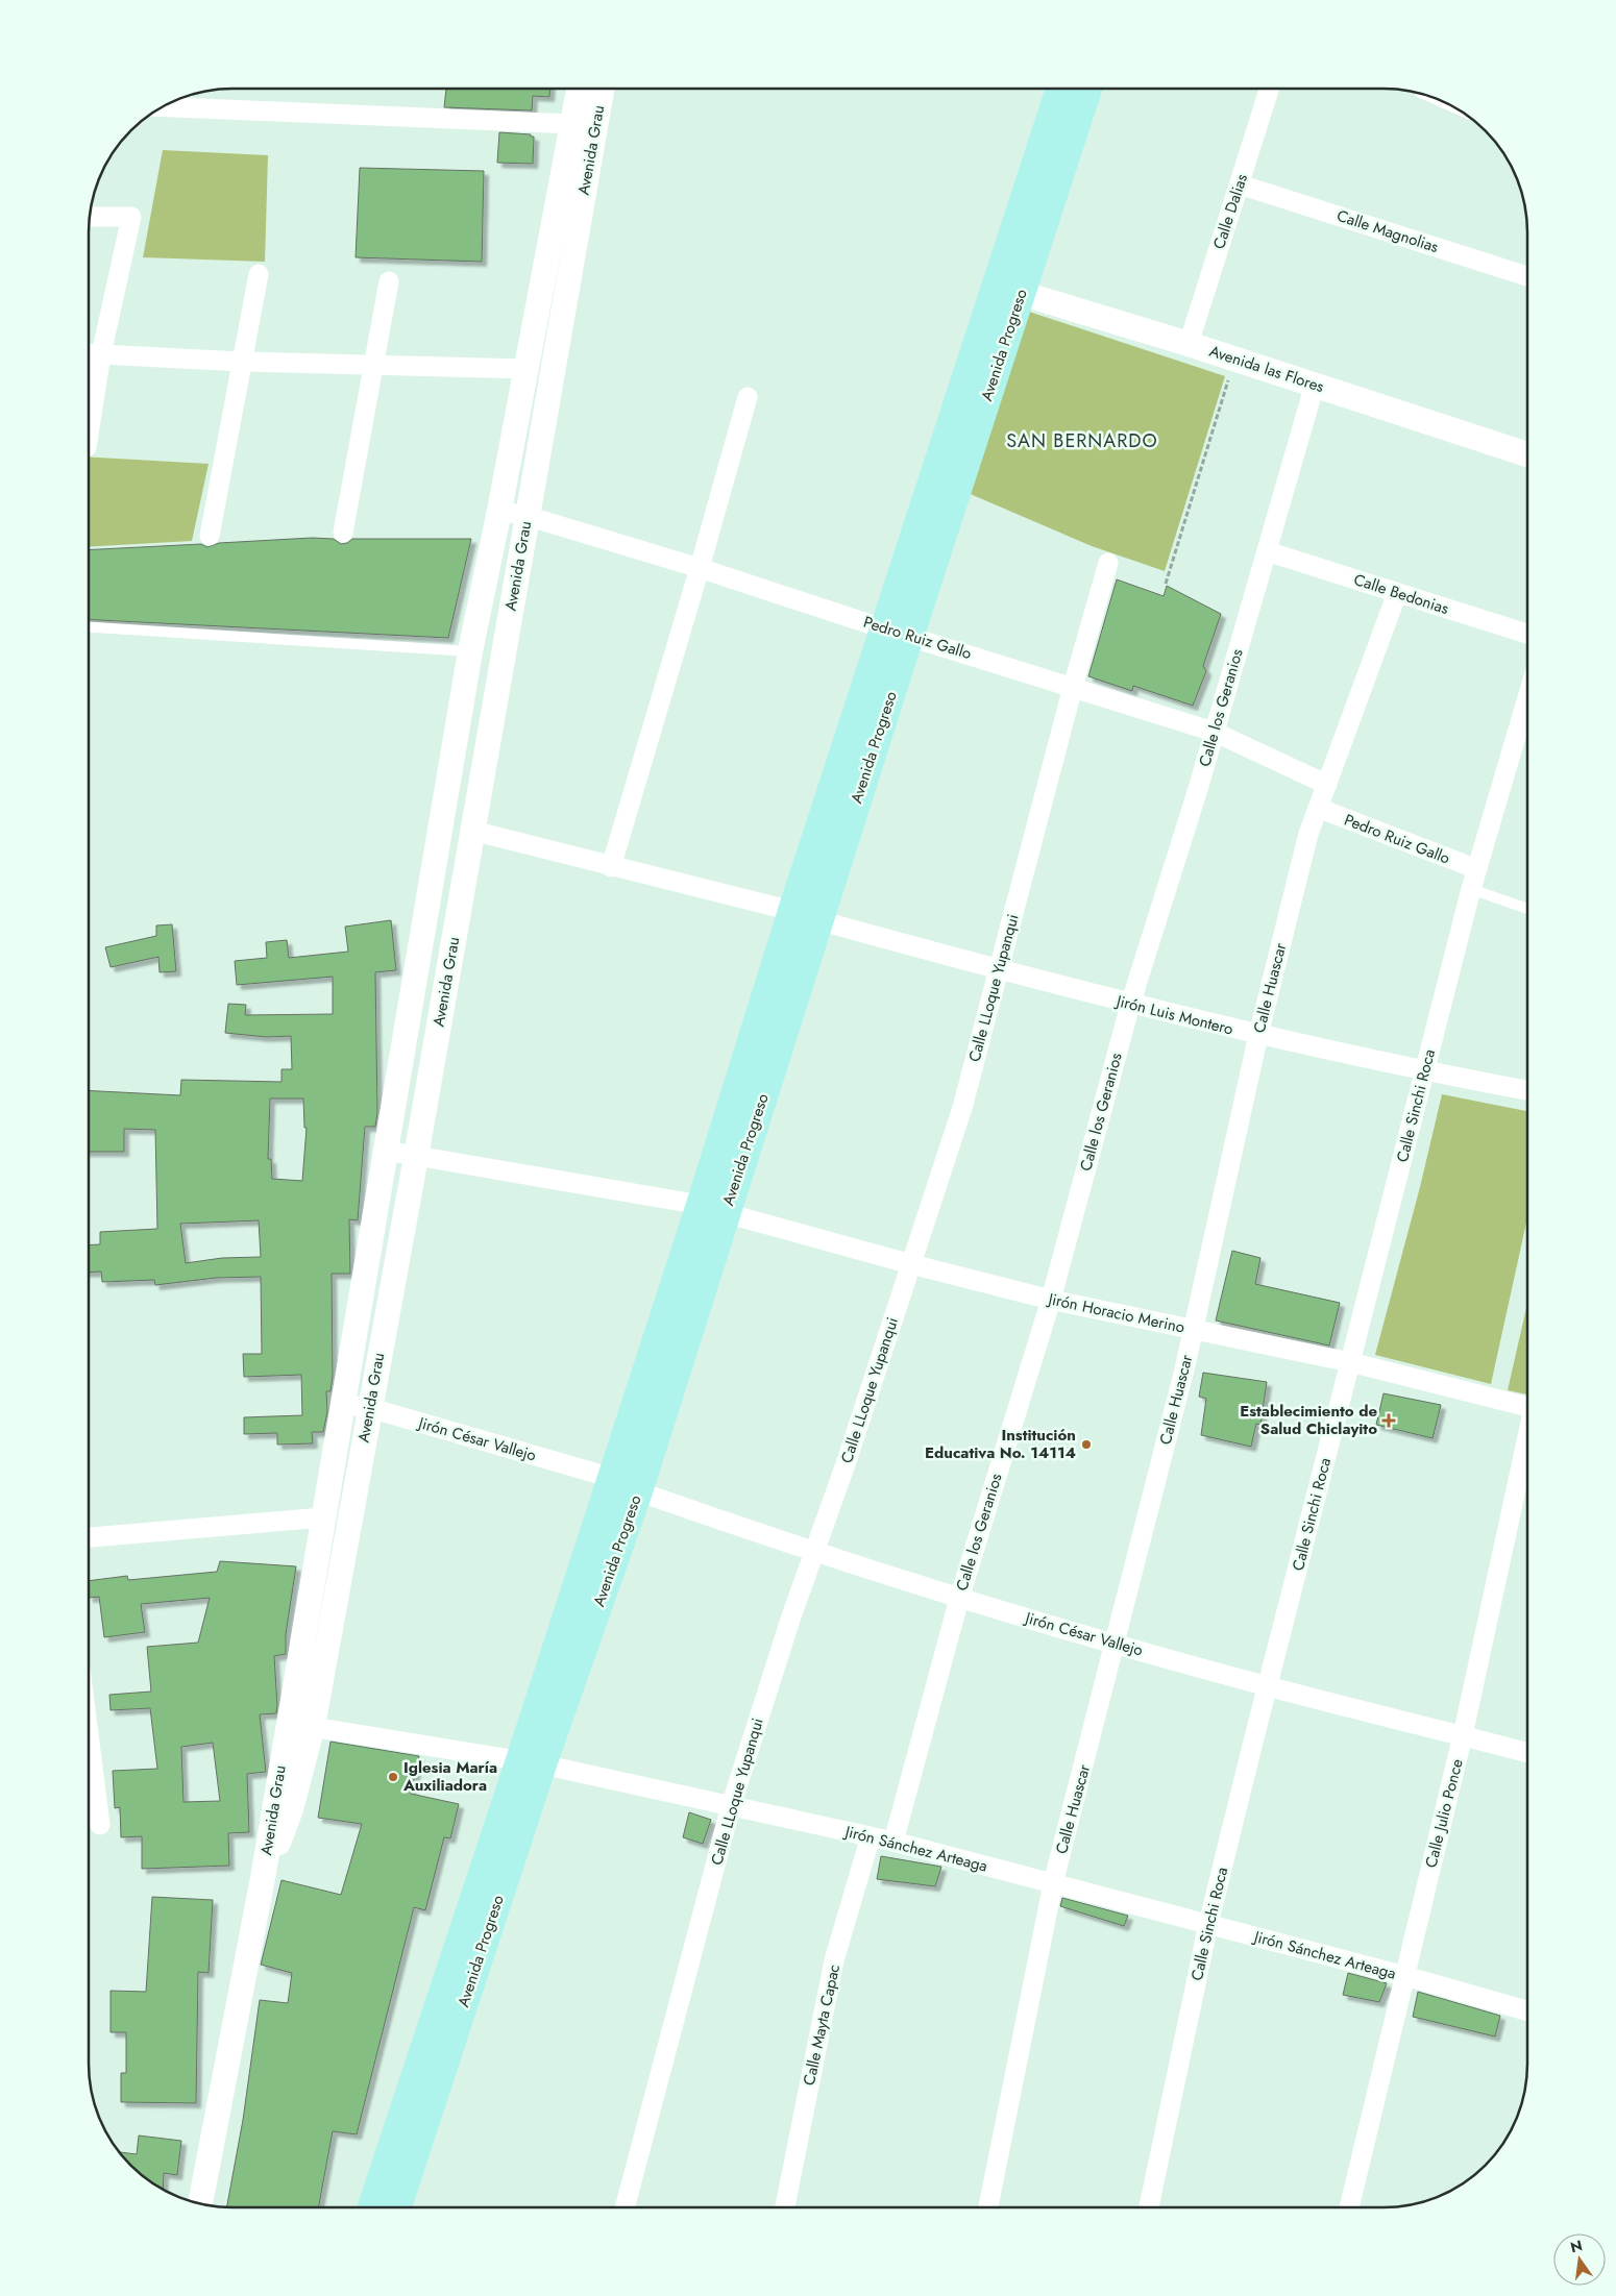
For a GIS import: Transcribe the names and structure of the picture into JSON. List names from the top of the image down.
{
  "streets": {
    "main road": ["Avenida Progreso"],
    "street": [
      "Avenida Grau",
      "Calle Dalias",
      "Calle Magnolias",
      "Avenida las Flores",
      "Calle Bedonias",
      "Pedro Ruiz Gallo",
      "Calle los Geranios",
      "Calle LLoque Yupanqui",
      "Calle Huascar",
      "Jirón Luis Montero",
      "Calle Sinchi Roca",
      "Jirón Horacio Merino",
      "Jirón César Vallejo",
      "Calle Julio Ponce",
      "Jirón Sánchez Arteaga",
      "Calle Mayta Capac"
    ]
  },
  "crossings": [
    ["Avenida Grau", "Pedro Ruiz Gallo"],
    ["Avenida Grau", "Jirón Horacio Merino"],
    ["Avenida Grau", "Jirón César Vallejo"],
    ["Avenida Grau", "Jirón Sánchez Arteaga"],
    ["Calle Dalias", "Calle Magnolias"],
    ["Calle Dalias", "Avenida las Flores"],
    ["Avenida Progreso", "Avenida las Flores"],
    ["Avenida Progreso", "Pedro Ruiz Gallo"],
    ["Avenida Progreso", "Jirón Luis Montero"],
    ["Avenida Progreso", "Jirón Horacio Merino"],
    ["Avenida Progreso", "Jirón César Vallejo"],
    ["Avenida Progreso", "Jirón Sánchez Arteaga"],
    ["Avenida las Flores", "Calle los Geranios"],
    ["Calle Bedonias", "Calle los Geranios"],
    ["Calle Bedonias", "Calle Huascar"],
    ["Pedro Ruiz Gallo", "Calle los Geranios"],
    ["Pedro Ruiz Gallo", "Calle LLoque Yupanqui"],
    ["Pedro Ruiz Gallo", "Calle Huascar"],
    ["Pedro Ruiz Gallo", "Calle Sinchi Roca"],
    ["Calle los Geranios", "Jirón Luis Montero"],
    ["Calle los Geranios", "Jirón Horacio Merino"],
    ["Calle los Geranios", "Jirón César Vallejo"],
    ["Calle los Geranios", "Jirón Sánchez Arteaga"],
    ["Calle LLoque Yupanqui", "Jirón Luis Montero"],
    ["Calle LLoque Yupanqui", "Jirón Horacio Merino"],
    ["Calle LLoque Yupanqui", "Jirón César Vallejo"],
    ["Calle LLoque Yupanqui", "Jirón Sánchez Arteaga"],
    ["Calle Huascar", "Jirón Luis Montero"],
    ["Calle Huascar", "Jirón Horacio Merino"],
    ["Calle Huascar", "Jirón César Vallejo"],
    ["Calle Huascar", "Jirón Sánchez Arteaga"],
    ["Jirón Luis Montero", "Calle Sinchi Roca"],
    ["Calle Sinchi Roca", "Jirón Horacio Merino"],
    ["Calle Sinchi Roca", "Jirón César Vallejo"],
    ["Calle Sinchi Roca", "Jirón Sánchez Arteaga"],
    ["Jirón César Vallejo", "Calle Julio Ponce"],
    ["Calle Julio Ponce", "Jirón Sánchez Arteaga"],
    ["Jirón Sánchez Arteaga", "Calle Mayta Capac"]
  ],
  "districts": ["SAN BERNARDO"],
  "places": {
    "health": ["Establecimiento de Salud Chiclayito"],
    "other": ["Institución Educativa No. 14114", "Iglesia María Auxiliadora"]
  },
  "north": "top"
}
